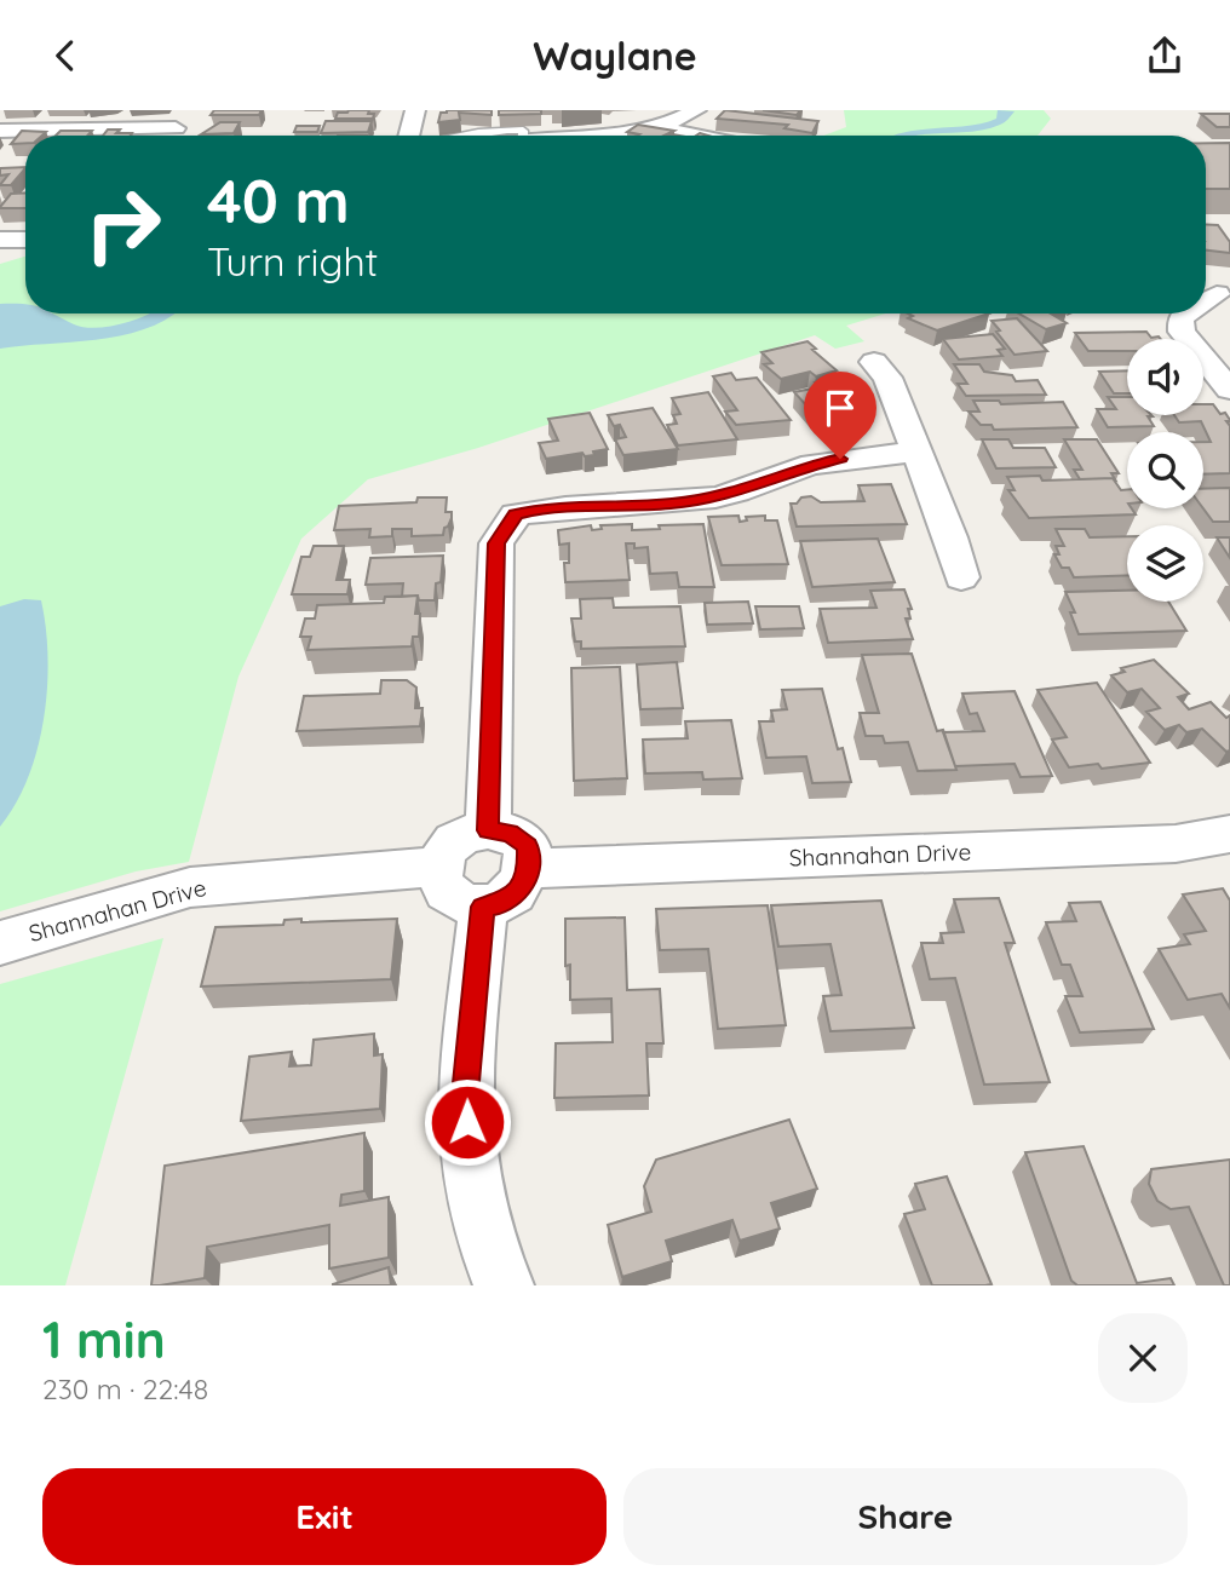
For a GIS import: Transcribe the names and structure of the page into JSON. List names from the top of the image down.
{
  "streets": {
    "street": ["Shannahan Drive"]
  },
  "page": {
    "header": "Waylane",
    "turn": ["40 m", "Turn right"],
    "heading": ["1 min", "230 m · 22:48"],
    "buttons": ["Exit", "Share"]
  }
}
